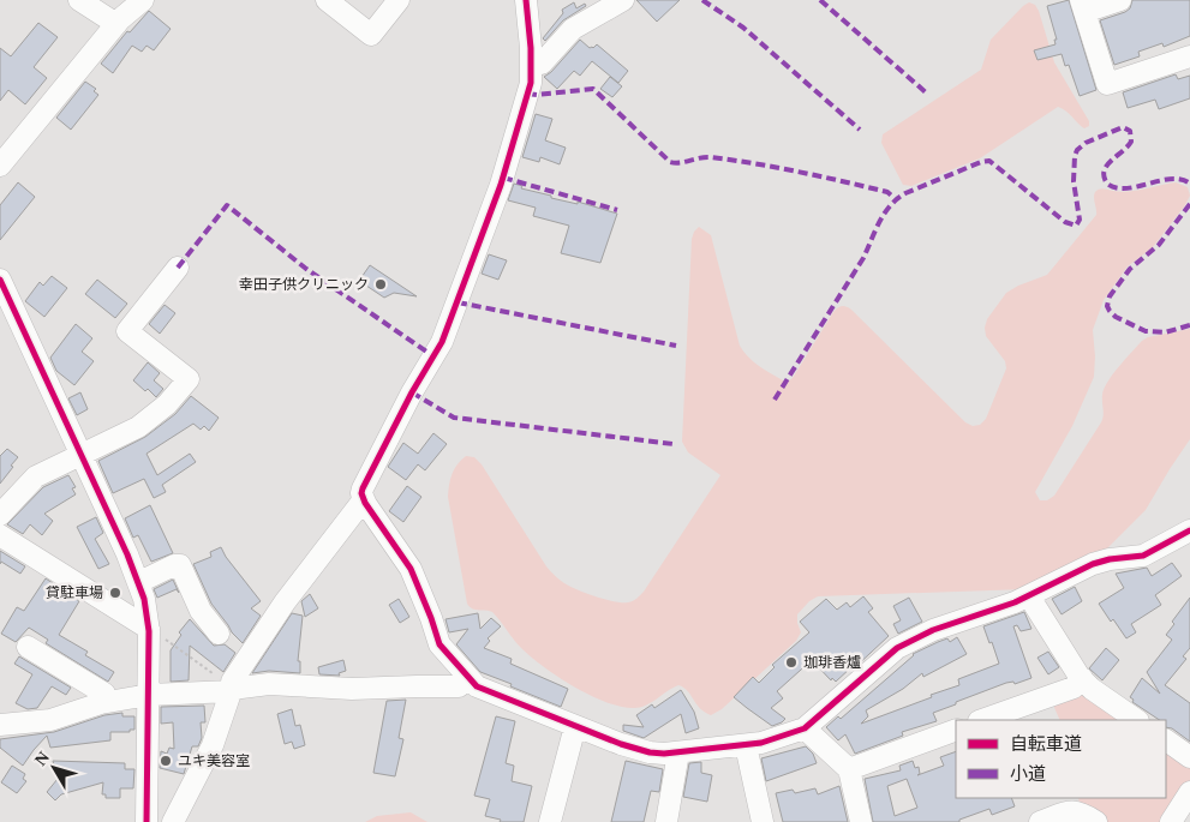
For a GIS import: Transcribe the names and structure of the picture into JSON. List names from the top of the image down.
{
  "places": [
    "幸田子供クリニック",
    "貸駐車場",
    "珈琲香爐",
    "ユキ美容室"
  ],
  "legend": ["自転車道", "小道"],
  "north": "top left"
}
